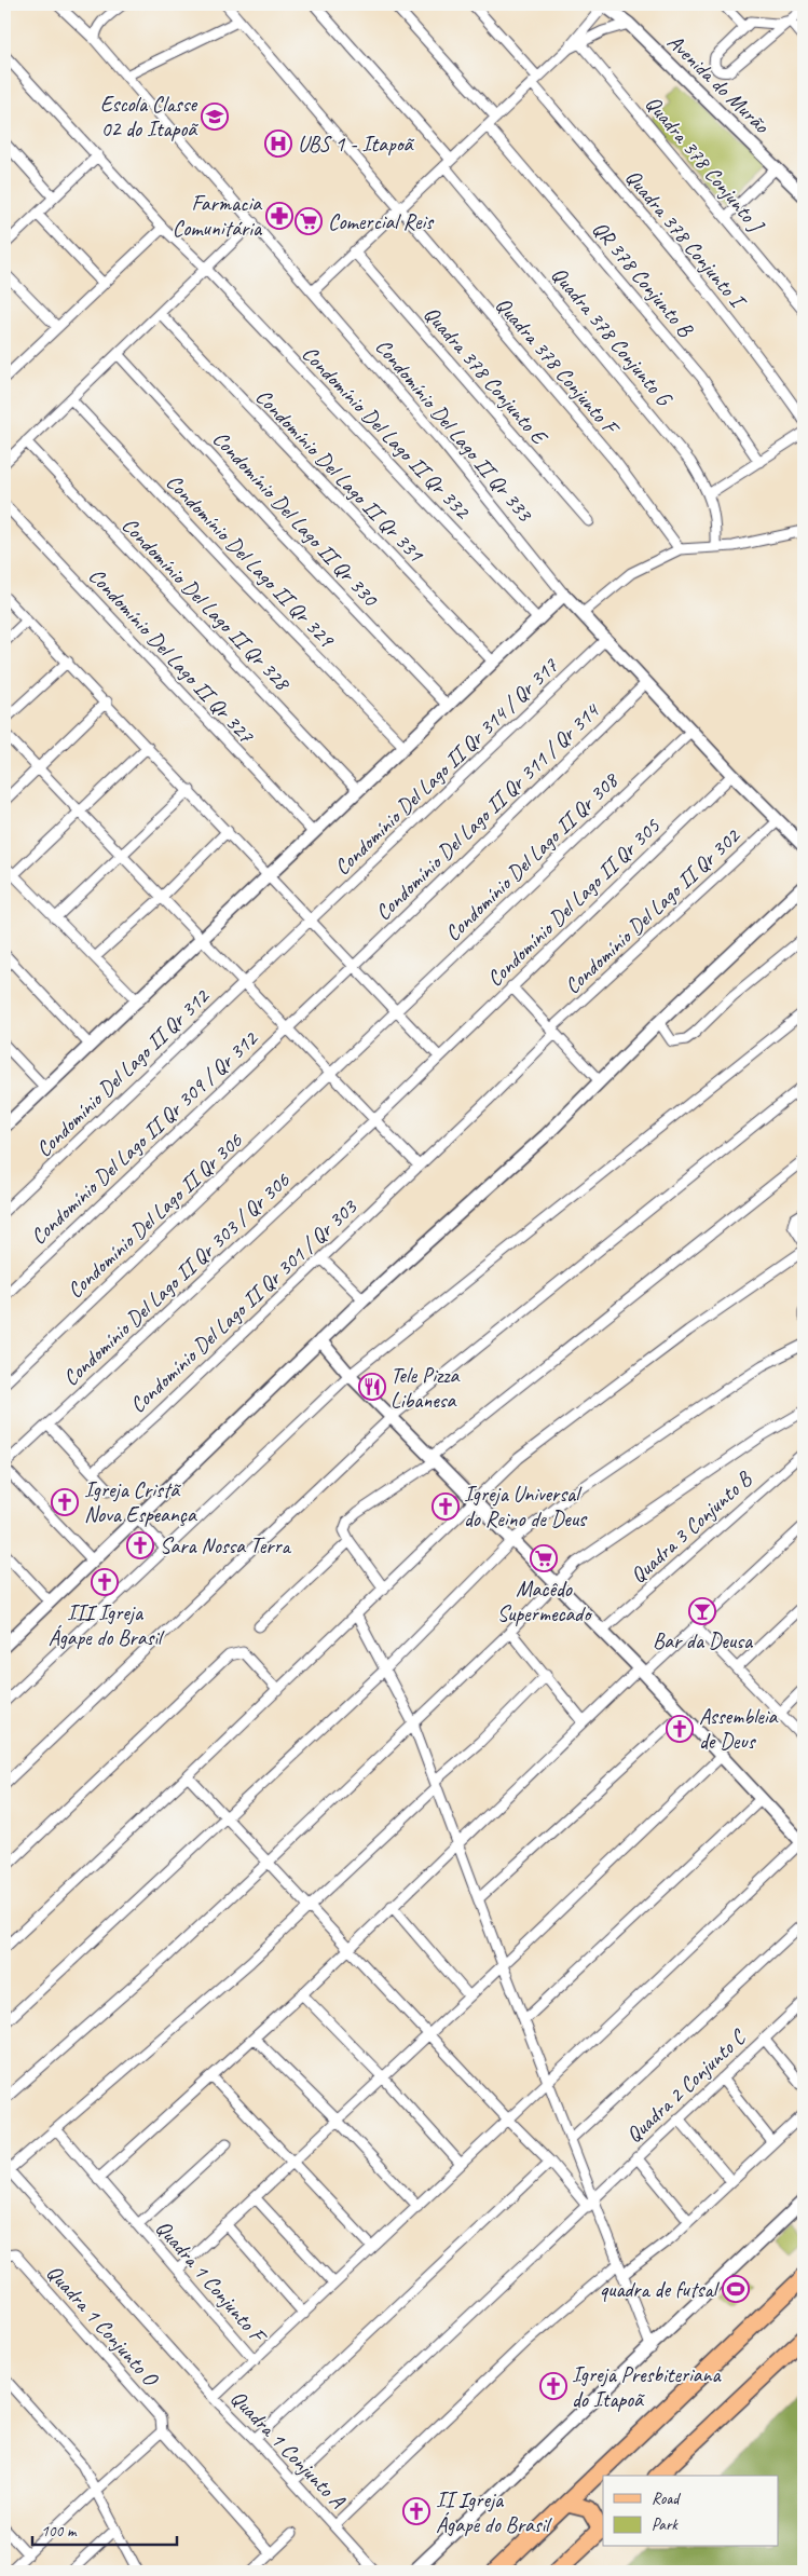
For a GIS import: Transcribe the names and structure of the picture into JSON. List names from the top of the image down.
{
  "streets": {
    "street": [
      "Avenida do Murão",
      "Quadra 378 Conjunto J",
      "Quadra 378 Conjunto I",
      "QR 378 Conjunto B",
      "Quadra 378 Conjunto G",
      "Quadra 378 Conjunto F",
      "Quadra 378 Conjunto E",
      "Condomínio Del Lago II Qr 333",
      "Condomínio Del Lago II Qr 332",
      "Condomínio Del Lago II Qr 331",
      "Condomínio Del Lago II Qr 330",
      "Condomínio Del Lago II Qr 329",
      "Condomínio Del Lago II Qr 328",
      "Condomínio Del Lago II Qr 327",
      "Condomínio Del Lago II Qr 314 / Qr 317",
      "Condomínio Del Lago II Qr 311 / Qr 314",
      "Condomínio Del Lago II Qr 308",
      "Condomínio Del Lago II Qr 305",
      "Condomínio Del Lago II Qr 302",
      "Condomínio Del Lago II Qr 312",
      "Condomínio Del Lago II Qr 309 / Qr 312",
      "Condomínio Del Lago II Qr 306",
      "Condomínio Del Lago II Qr 303 / Qr 306",
      "Condomínio Del Lago II Qr 301 / Qr 303",
      "Quadra 3 Conjunto B",
      "Quadra 2 Conjunto C",
      "Quadra 1 Conjunto F",
      "Quadra 1 Conjunto O",
      "Quadra 1 Conjunto A"
    ]
  },
  "crossings": [
    ["Condomínio Del Lago II Qr 314 / Qr 317", "Condomínio Del Lago II Qr 312"],
    ["Condomínio Del Lago II Qr 311 / Qr 314", "Condomínio Del Lago II Qr 309 / Qr 312"],
    ["Condomínio Del Lago II Qr 308", "Condomínio Del Lago II Qr 306"],
    ["Condomínio Del Lago II Qr 305", "Condomínio Del Lago II Qr 303 / Qr 306"],
    ["Condomínio Del Lago II Qr 302", "Condomínio Del Lago II Qr 301 / Qr 303"],
    ["Quadra 2 Conjunto C", "Quadra 1 Conjunto A"]
  ],
  "places": {
    "school or university": ["Escola Classe 02 do Itapoã"],
    "hospital": ["UBS 1 - Itapoã"],
    "pharmacy": ["Farmacia Comunitária"],
    "supermarket": ["Comercial Reis", "Macêdo Supermecado"],
    "restaurant": ["Tele Pizza Libanesa"],
    "church": [
      "Igreja Cristã Nova Espeança",
      "Igreja Universal do Reino de Deus",
      "Sara Nossa Terra",
      "III Igreja Ágape do Brasil",
      "Assembleia de Deus",
      "Igreja Presbiteriana do Itapoã",
      "II Igreja Ágape do Brasil"
    ],
    "bar": ["Bar da Deusa"],
    "sports": ["quadra de futsal"]
  },
  "legend": ["Road", "Park"],
  "scale_bar": "100 m"
}
